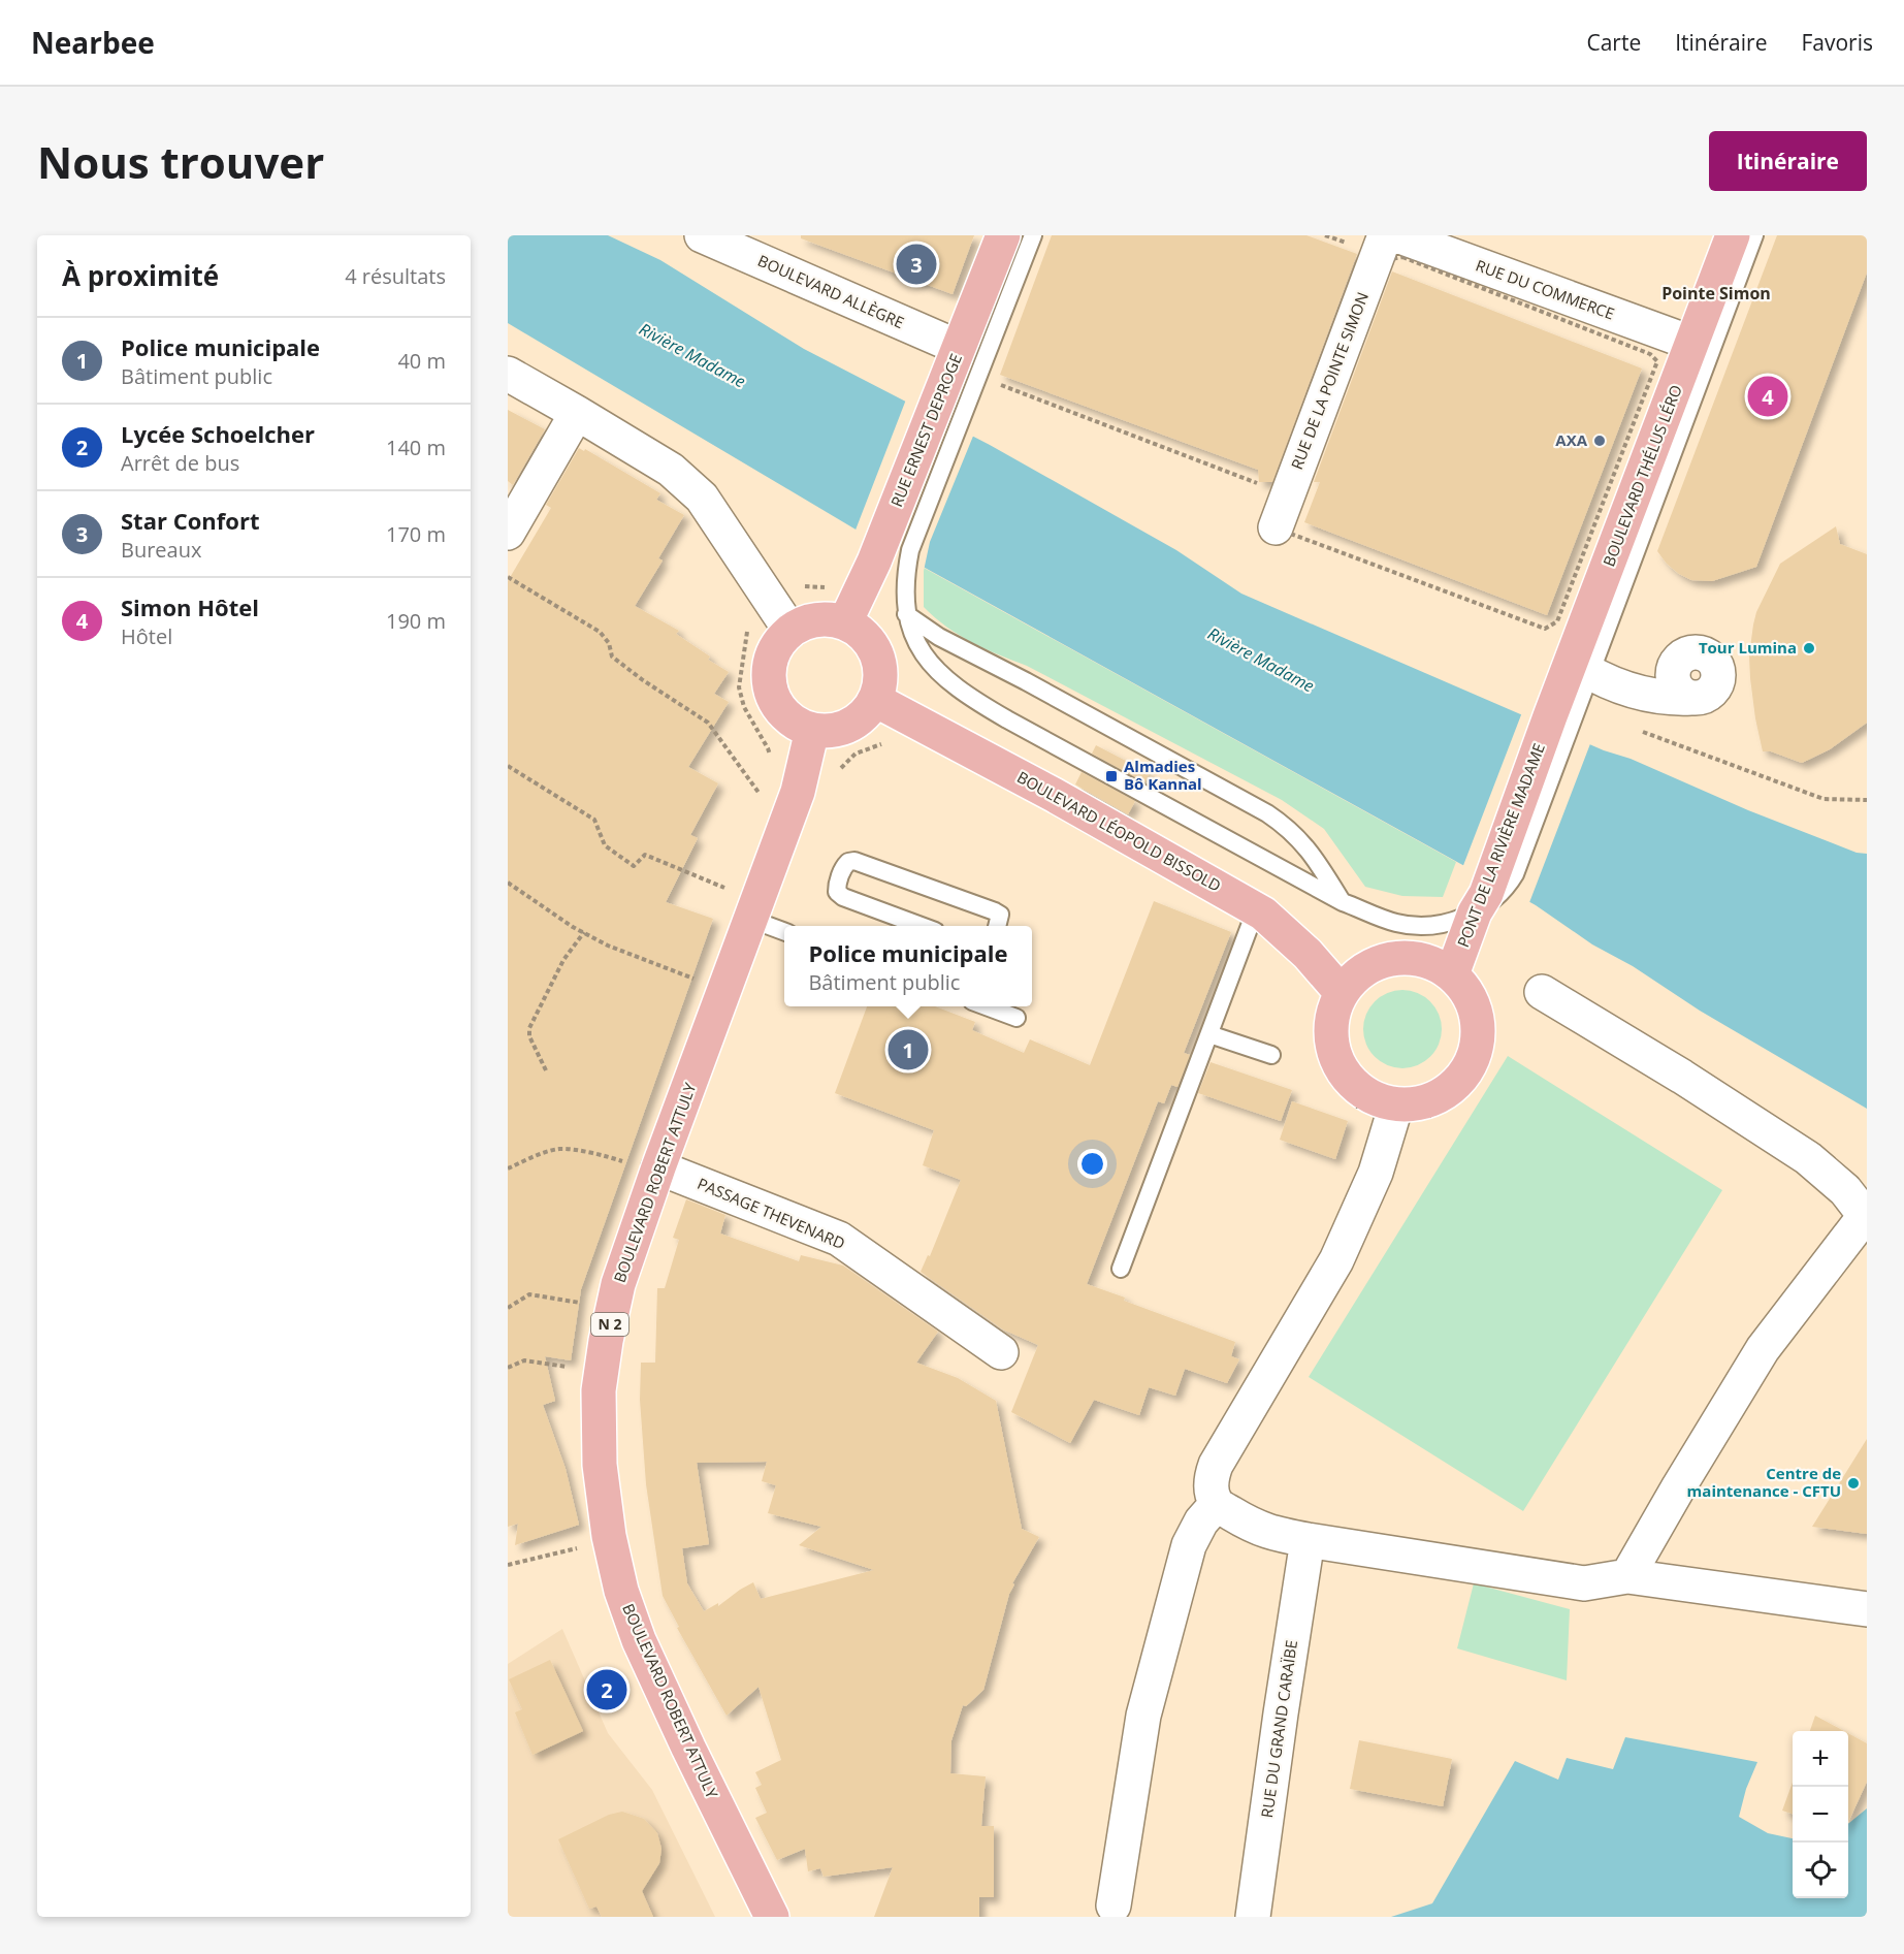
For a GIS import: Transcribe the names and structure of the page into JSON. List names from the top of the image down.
{
  "streets": {
    "main road": [
      "RUE ERNEST DEPROGE",
      "BOULEVARD THÉLUS LÉRO",
      "BOULEVARD LÉOPOLD BISSOLD",
      "PONT DE LA RIVIÈRE MADAME",
      "BOULEVARD ROBERT ATTULY",
      "N 2"
    ],
    "street": [
      "RUE DU COMMERCE",
      "BOULEVARD ALLÈGRE",
      "RUE DE LA POINTE SIMON",
      "PASSAGE THEVENARD",
      "RUE DU GRAND CARAÏBE"
    ]
  },
  "crossings": [
    ["RUE DU COMMERCE", "BOULEVARD THÉLUS LÉRO"],
    ["BOULEVARD ALLÈGRE", "RUE ERNEST DEPROGE"],
    ["RUE ERNEST DEPROGE", "BOULEVARD LÉOPOLD BISSOLD"],
    ["RUE ERNEST DEPROGE", "BOULEVARD ROBERT ATTULY"],
    ["BOULEVARD THÉLUS LÉRO", "PONT DE LA RIVIÈRE MADAME"],
    ["BOULEVARD LÉOPOLD BISSOLD", "PONT DE LA RIVIÈRE MADAME"],
    ["BOULEVARD LÉOPOLD BISSOLD", "BOULEVARD ROBERT ATTULY"],
    ["BOULEVARD ROBERT ATTULY", "PASSAGE THEVENARD"]
  ],
  "districts": ["Pointe Simon"],
  "water": ["Rivière Madame"],
  "places": {
    "other": ["AXA", "Tour Lumina", "Centre de maintenance - CFTU"],
    "transit": ["Almadies Bô Kannal"]
  },
  "page": {
    "header": "Nearbee",
    "nav": ["Carte", "Itinéraire", "Favoris"],
    "buttons": "Itinéraire",
    "title": "Nous trouver",
    "heading": ["À proximité", "4 résultats"],
    "pins": [
      "3",
      "4",
      "1",
      "2"
    ],
    "list": [
      {
        "mark": "1",
        "name": "Police municipale",
        "note": "Bâtiment public",
        "value": "40 m"
      },
      {
        "mark": "2",
        "name": "Lycée Schoelcher",
        "note": "Arrêt de bus",
        "value": "140 m"
      },
      {
        "mark": "3",
        "name": "Star Confort",
        "note": "Bureaux",
        "value": "170 m"
      },
      {
        "mark": "4",
        "name": "Simon Hôtel",
        "note": "Hôtel",
        "value": "190 m"
      }
    ],
    "popup": ["Police municipale", "Bâtiment public"],
    "map_buttons": ["+", "−"]
  }
}
